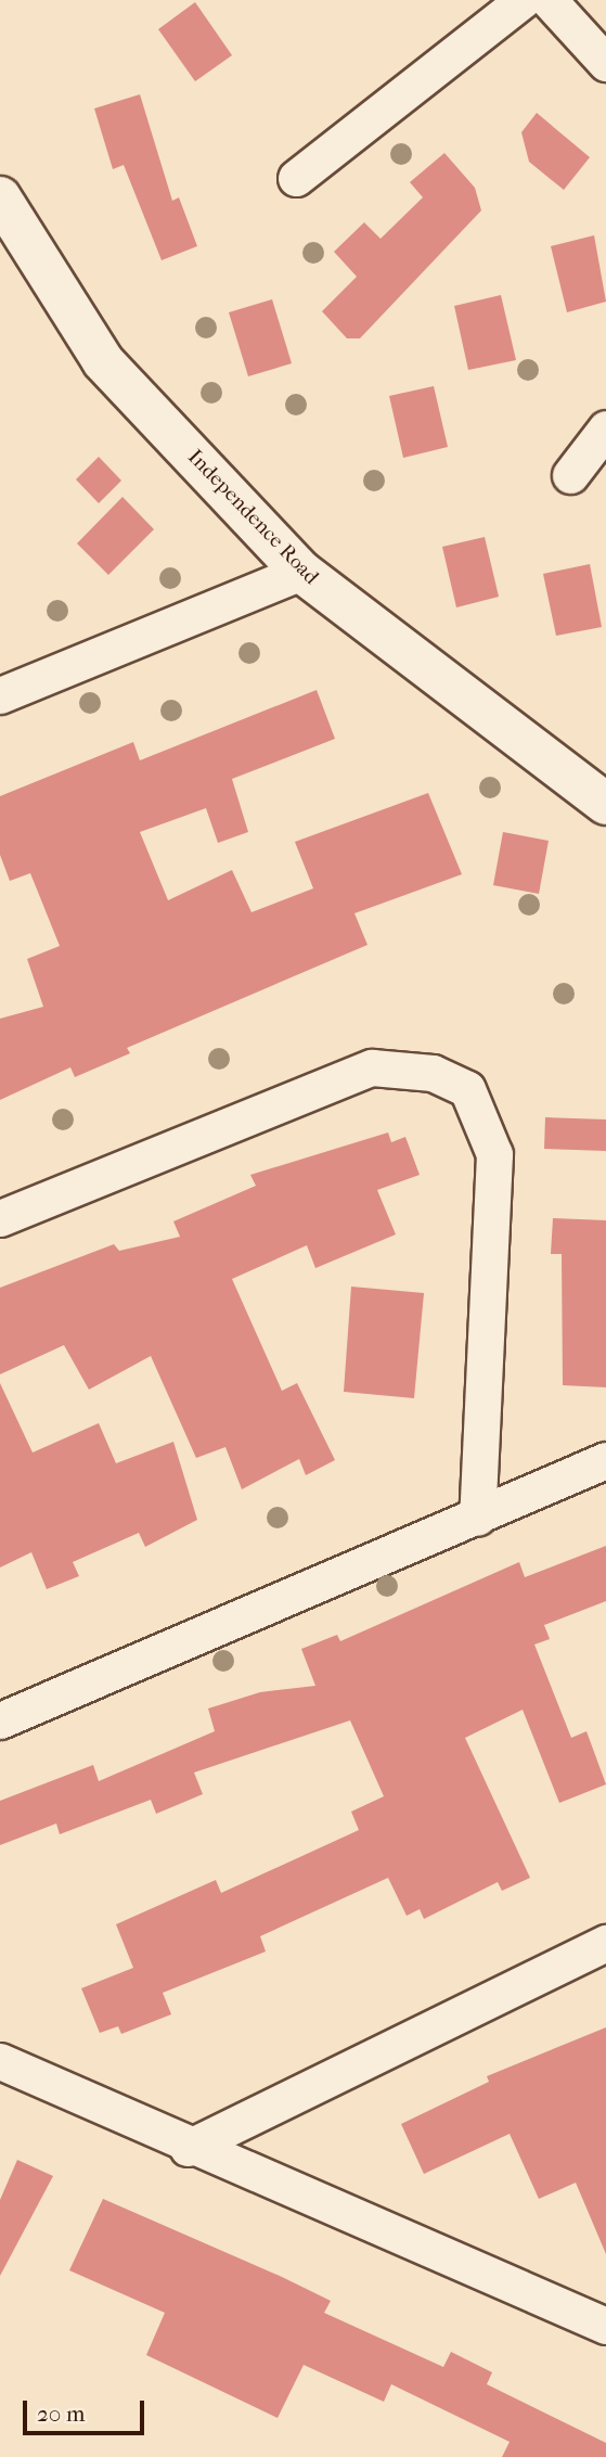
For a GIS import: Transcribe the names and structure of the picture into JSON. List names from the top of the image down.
{
  "streets": {
    "street": ["Independence Road"]
  },
  "scale_bar": "20 m"
}
